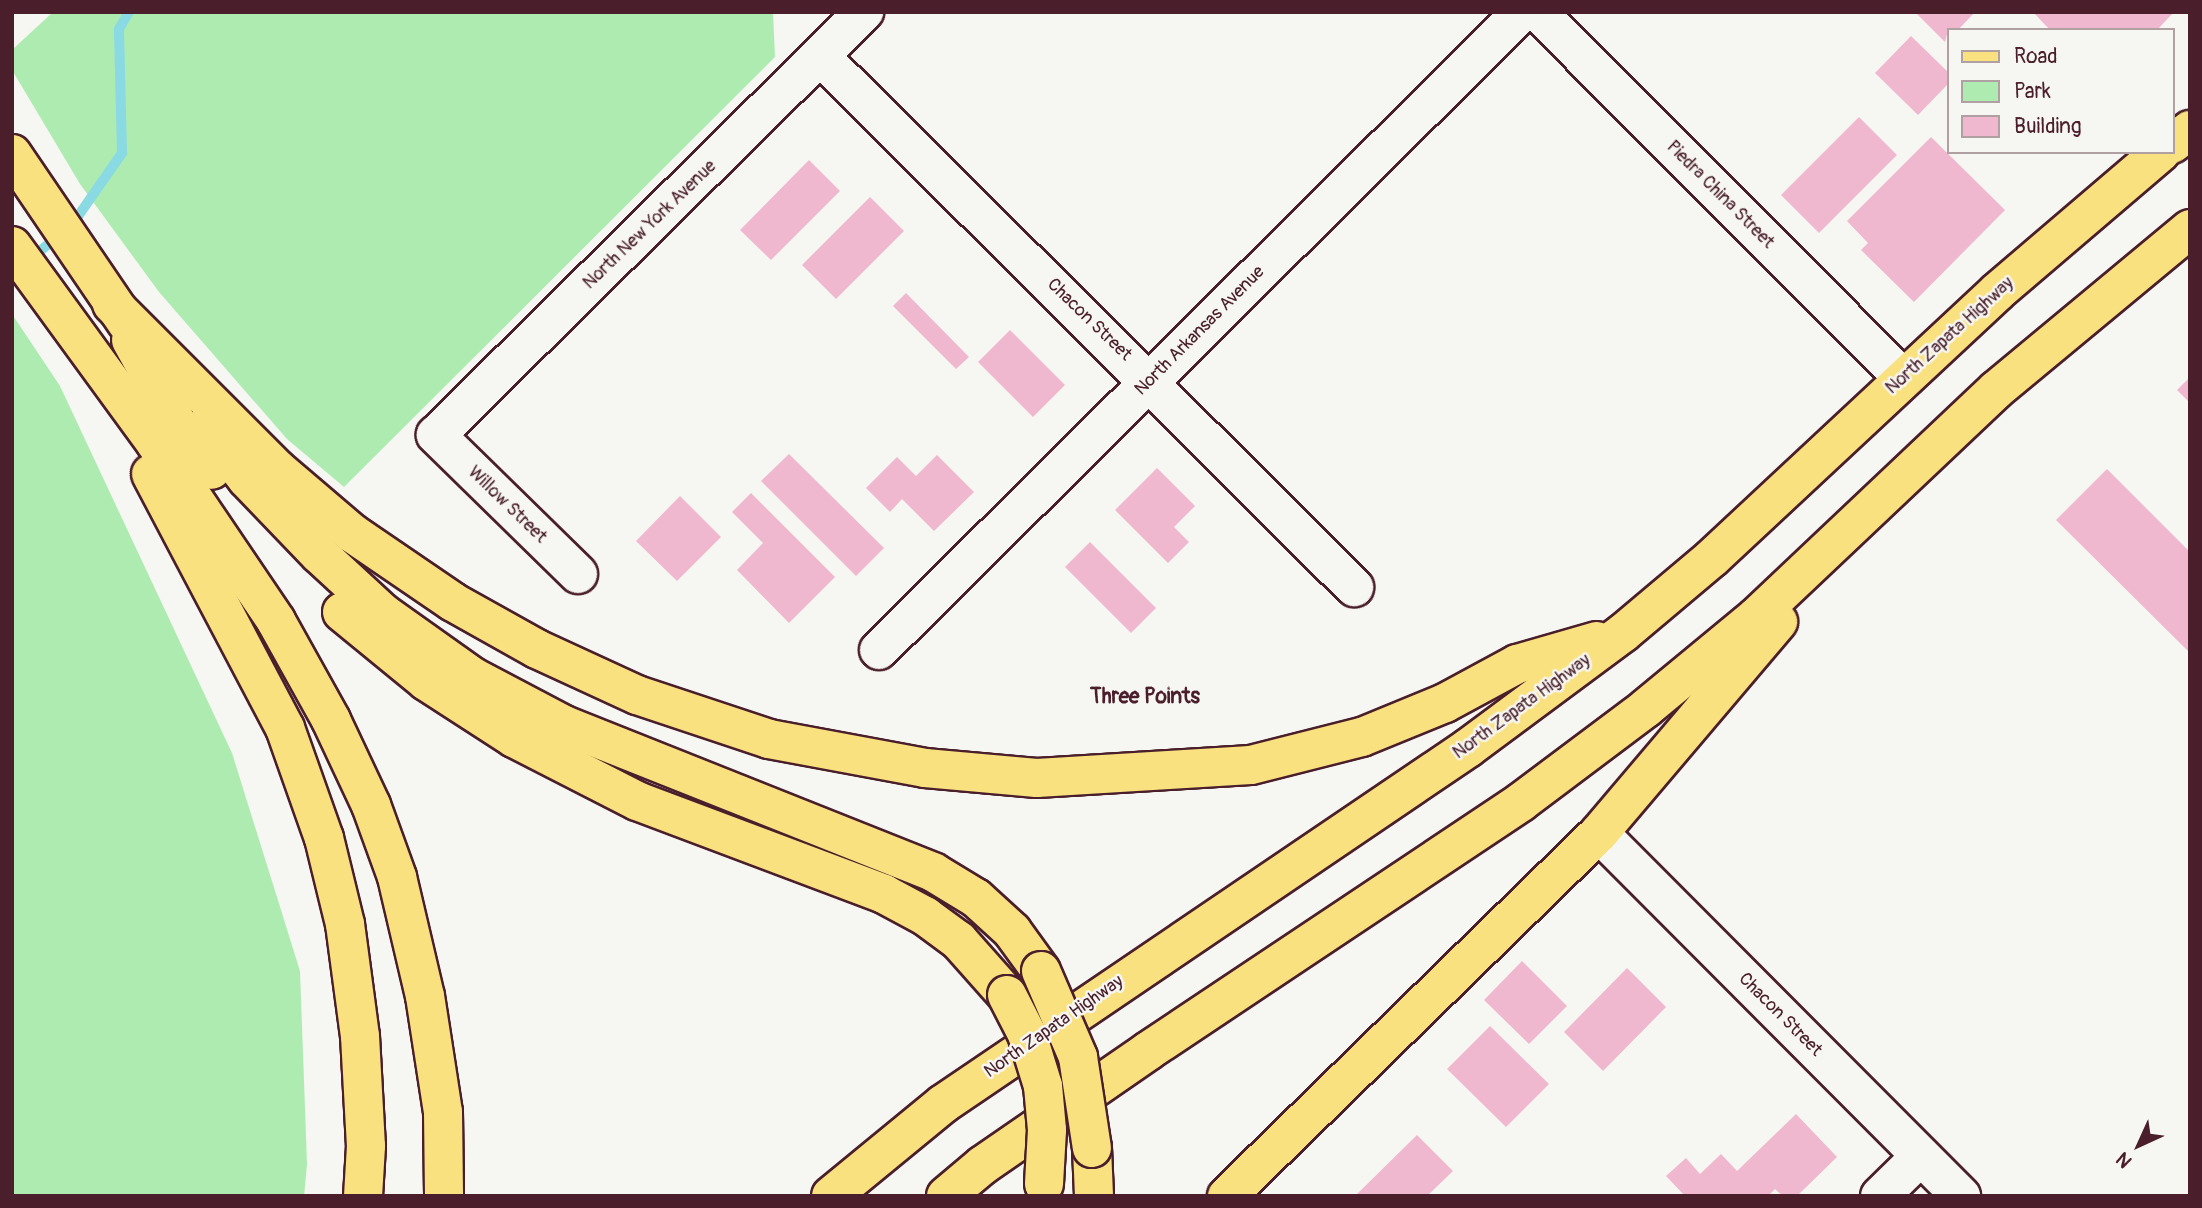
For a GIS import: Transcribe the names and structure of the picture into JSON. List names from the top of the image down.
{
  "streets": {
    "main road": ["North Zapata Highway"],
    "street": [
      "Piedra China Street",
      "North New York Avenue",
      "Chacon Street",
      "North Arkansas Avenue",
      "Willow Street"
    ]
  },
  "crossings": [
    ["Piedra China Street", "North Zapata Highway"],
    ["North New York Avenue", "Chacon Street"],
    ["North New York Avenue", "Willow Street"],
    ["Chacon Street", "North Arkansas Avenue"]
  ],
  "districts": ["Three Points"],
  "legend": ["Road", "Park", "Building"],
  "north": "bottom left"
}
